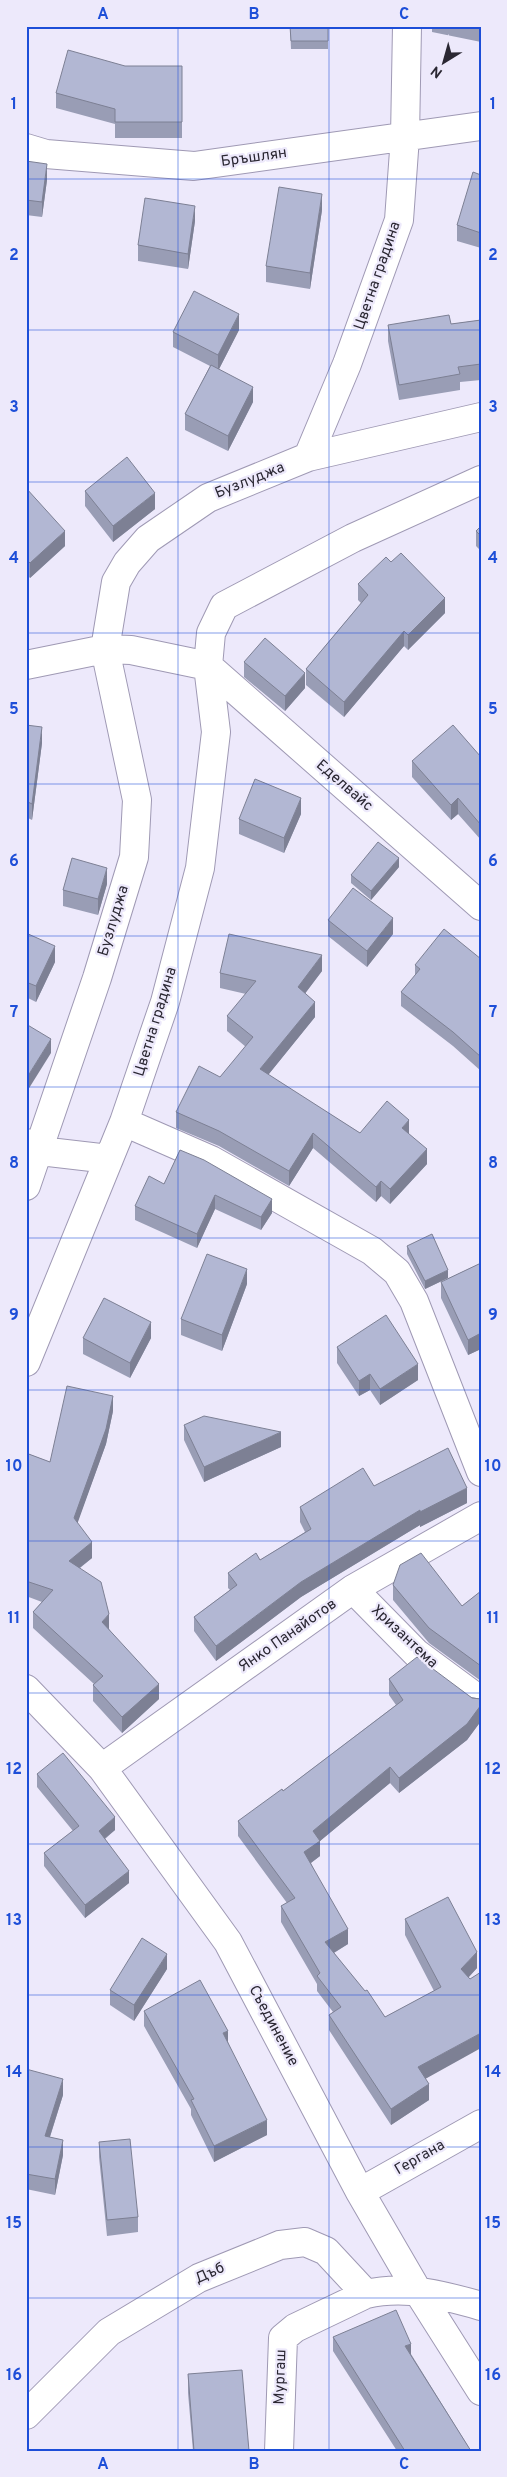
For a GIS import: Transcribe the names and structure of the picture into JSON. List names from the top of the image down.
{
  "streets": {
    "street": [
      "Бръшлян",
      "Цветна градина",
      "Бузлуджа",
      "Еделвайс",
      "Янко Панайотов",
      "Хризантема",
      "Съединение",
      "Гергана",
      "Дъб",
      "Мургаш"
    ]
  },
  "crossings": [
    ["Бръшлян", "Цветна градина"],
    ["Цветна градина", "Бузлуджа"],
    ["Цветна градина", "Еделвайс"],
    ["Янко Панайотов", "Хризантема"],
    ["Янко Панайотов", "Съединение"],
    ["Съединение", "Гергана"],
    ["Дъб", "Мургаш"]
  ],
  "north": "bottom left",
  "grid": {
    "columns": ["A", "B", "C"],
    "rows": [
      "1",
      "2",
      "3",
      "4",
      "5",
      "6",
      "7",
      "8",
      "9",
      "10",
      "11",
      "12",
      "13",
      "14",
      "15",
      "16"
    ]
  }
}
